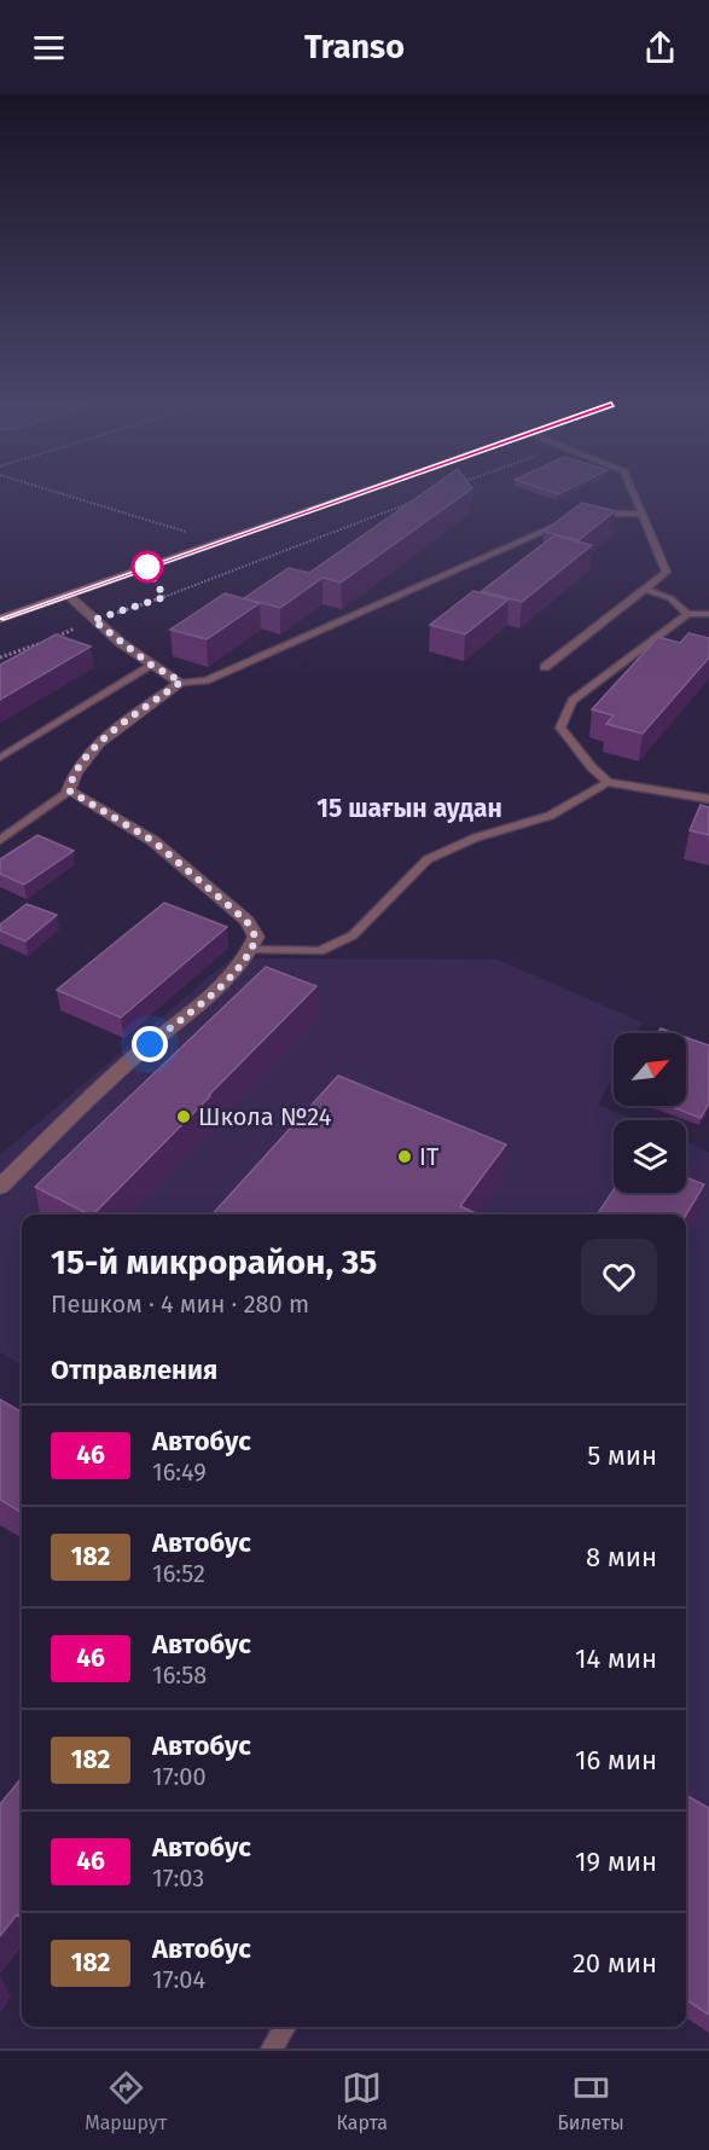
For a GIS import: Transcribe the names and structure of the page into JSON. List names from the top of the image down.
{
  "districts": ["15 шағын аудан"],
  "places": ["Школа №24", "IT"],
  "lines": ["bus line 46"],
  "north": "top right",
  "page": {
    "header": "Transo",
    "heading": [
      ["15-й микрорайон, 35", "Пешком · 4 мин · 280 m"],
      "Отправления"
    ],
    "list": [
      {
        "mark": "46",
        "name": "Автобус",
        "note": "16:49",
        "value": "5 мин"
      },
      {
        "mark": "182",
        "name": "Автобус",
        "note": "16:52",
        "value": "8 мин"
      },
      {
        "mark": "46",
        "name": "Автобус",
        "note": "16:58",
        "value": "14 мин"
      },
      {
        "mark": "182",
        "name": "Автобус",
        "note": "17:00",
        "value": "16 мин"
      },
      {
        "mark": "46",
        "name": "Автобус",
        "note": "17:03",
        "value": "19 мин"
      },
      {
        "mark": "182",
        "name": "Автобус",
        "note": "17:04",
        "value": "20 мин"
      }
    ],
    "tabs": ["Маршрут", "Карта", "Билеты"]
  }
}
